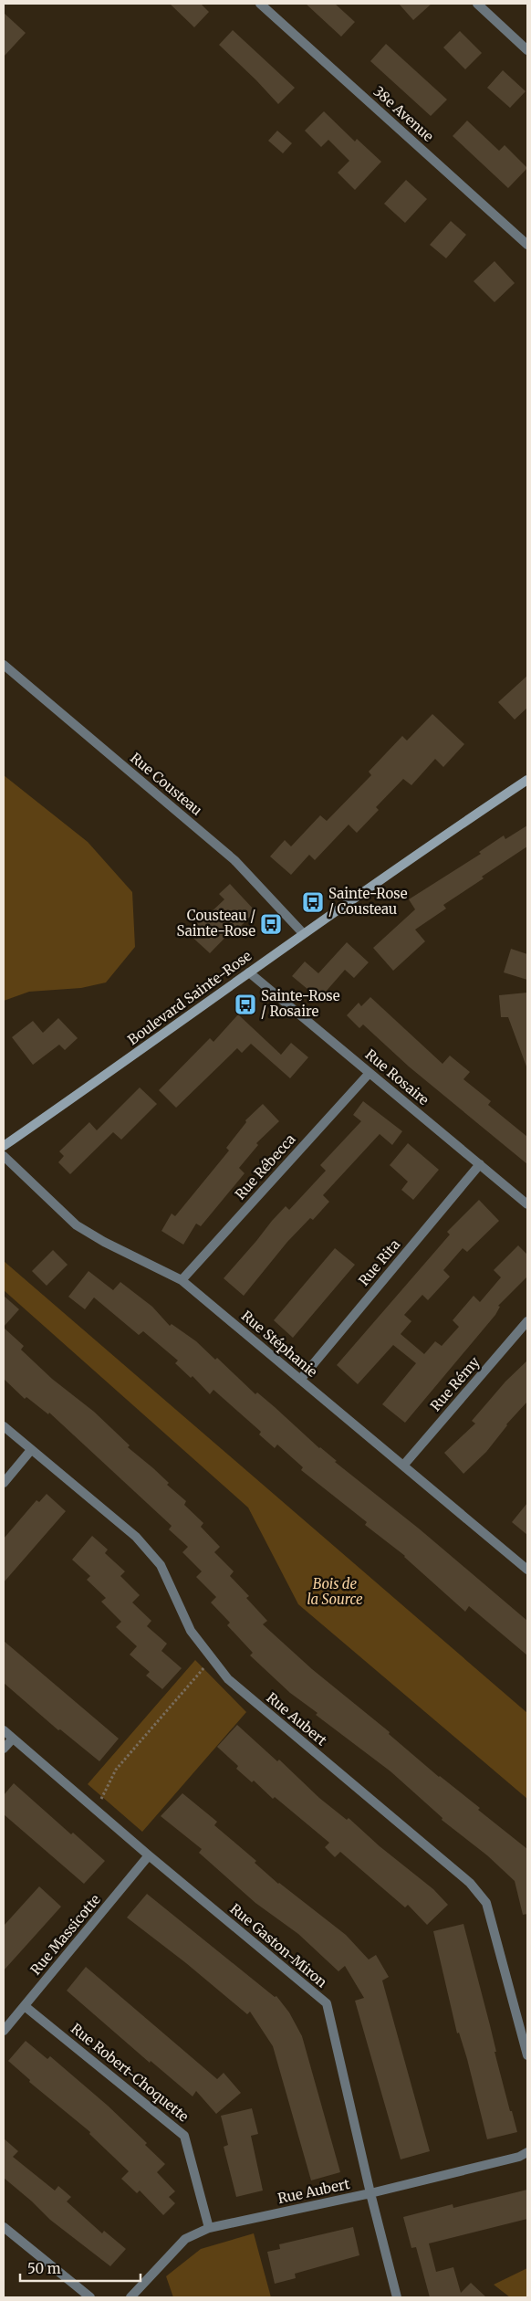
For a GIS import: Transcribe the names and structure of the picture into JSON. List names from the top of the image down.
{
  "streets": {
    "street": [
      "38e Avenue",
      "Rue Cousteau",
      "Boulevard Sainte-Rose",
      "Rue Rosaire",
      "Rue Rébecca",
      "Rue Rita",
      "Rue Stéphanie",
      "Rue Rémy",
      "Rue Aubert",
      "Rue Massicotte",
      "Rue Gaston-Miron",
      "Rue Robert-Choquette"
    ]
  },
  "crossings": [
    ["Rue Cousteau", "Boulevard Sainte-Rose"],
    ["Boulevard Sainte-Rose", "Rue Rosaire"],
    ["Rue Rosaire", "Rue Rébecca"],
    ["Rue Rosaire", "Rue Rita"],
    ["Rue Rébecca", "Rue Stéphanie"],
    ["Rue Rita", "Rue Stéphanie"],
    ["Rue Stéphanie", "Rue Rémy"],
    ["Rue Aubert", "Rue Gaston-Miron"],
    ["Rue Aubert", "Rue Robert-Choquette"],
    ["Rue Massicotte", "Rue Gaston-Miron"],
    ["Rue Massicotte", "Rue Robert-Choquette"]
  ],
  "parks": ["Bois de la Source"],
  "places": {
    "bus stop": ["Sainte-Rose / Cousteau", "Cousteau / Sainte-Rose", "Sainte-Rose / Rosaire"]
  },
  "scale_bar": "50 m"
}
